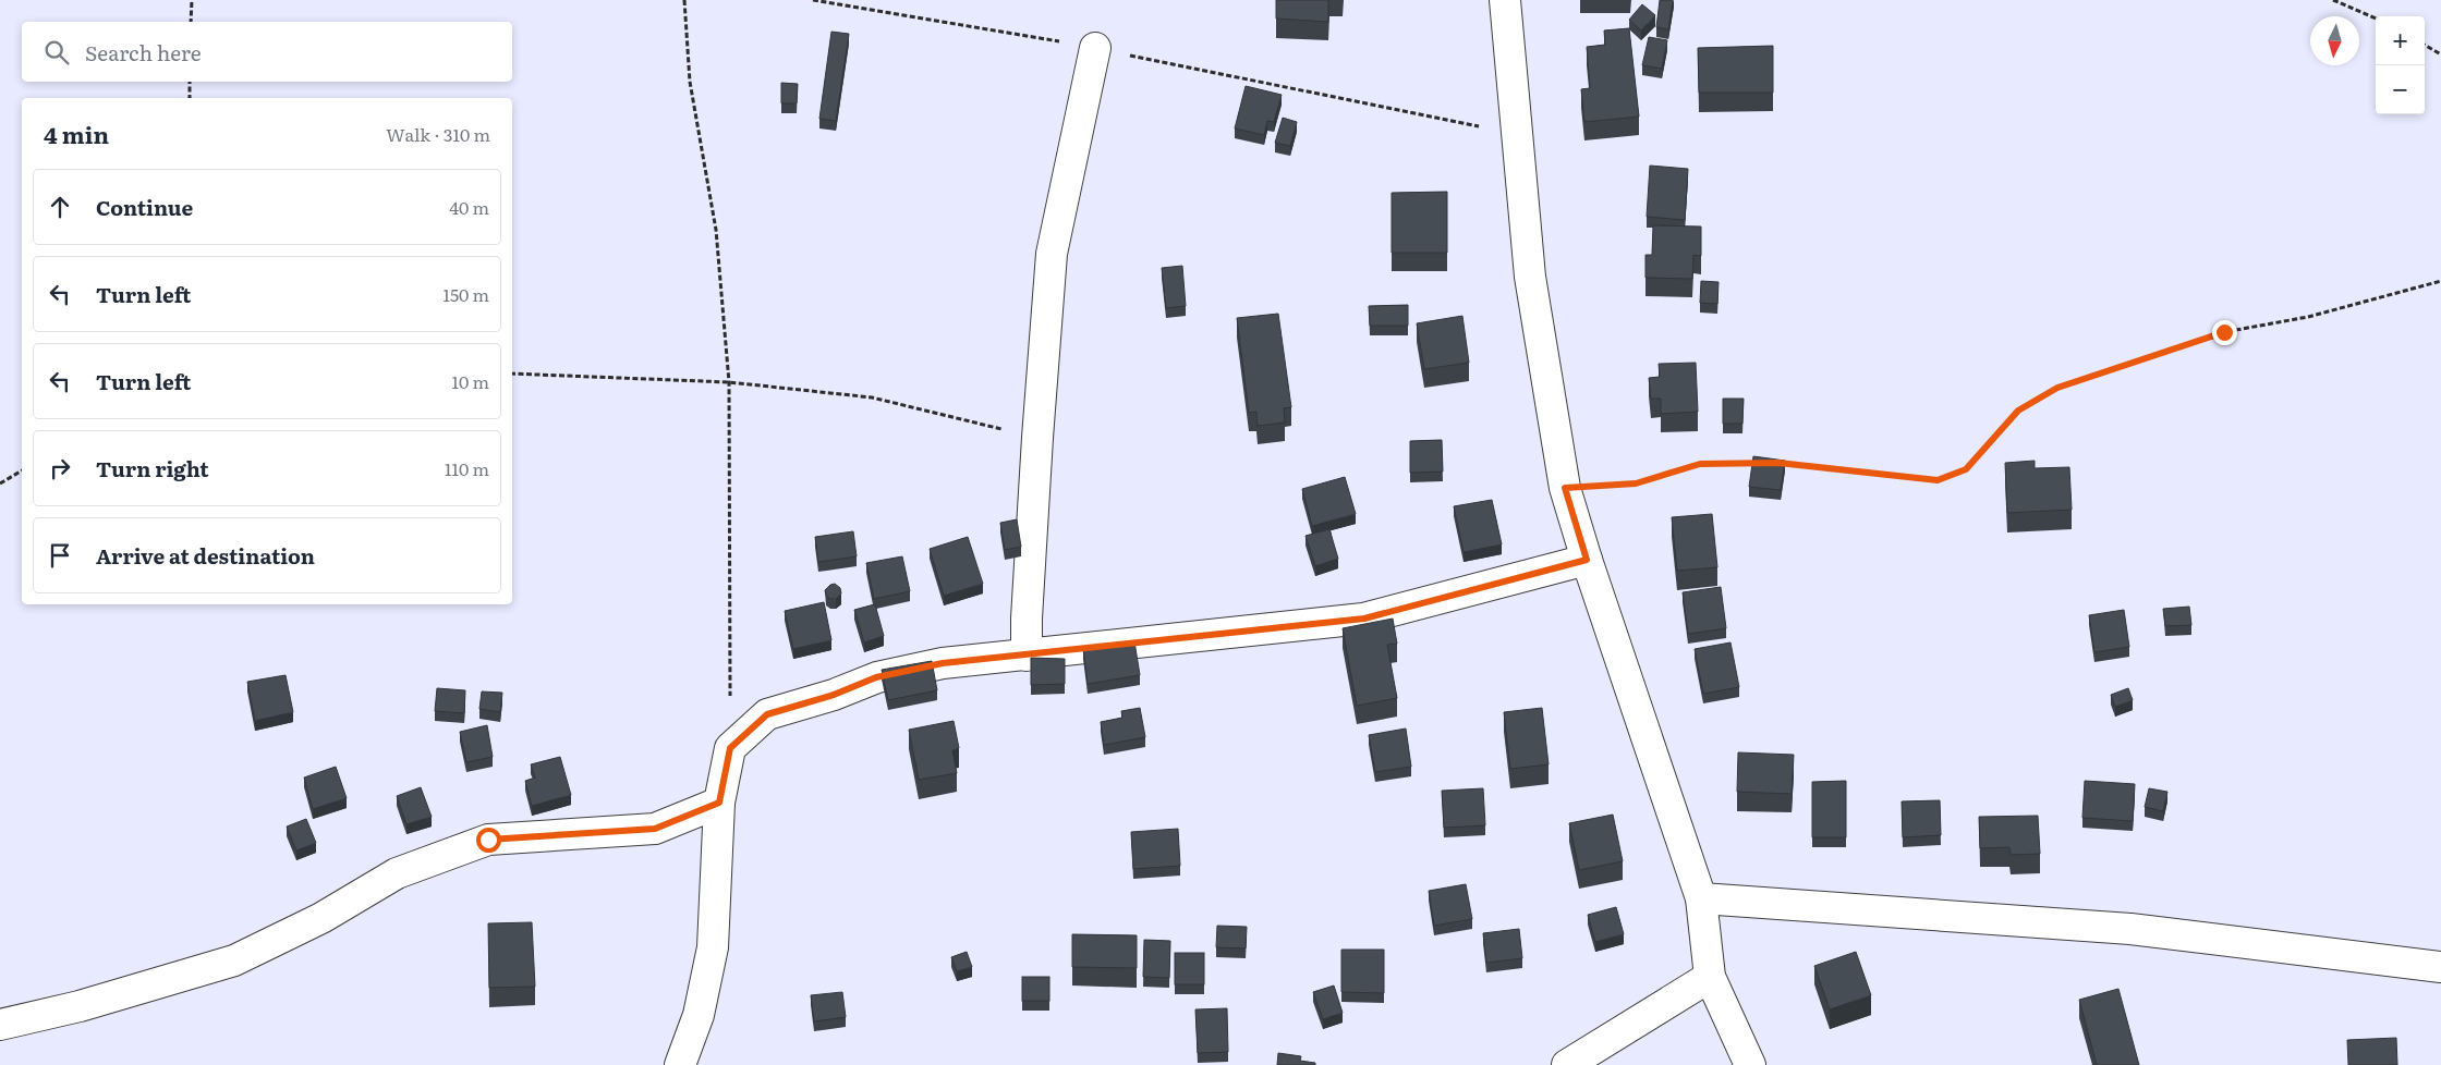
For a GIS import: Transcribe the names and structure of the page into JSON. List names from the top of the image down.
{
  "north": "bottom",
  "page": {
    "map_buttons": ["+", "−"],
    "search": "Search here",
    "heading": ["4 min", "Walk · 310 m"],
    "list": [
      ["Continue", "40 m"],
      ["Turn left", "150 m"],
      ["Turn left", "10 m"],
      ["Turn right", "110 m"],
      "Arrive at destination"
    ]
  }
}
